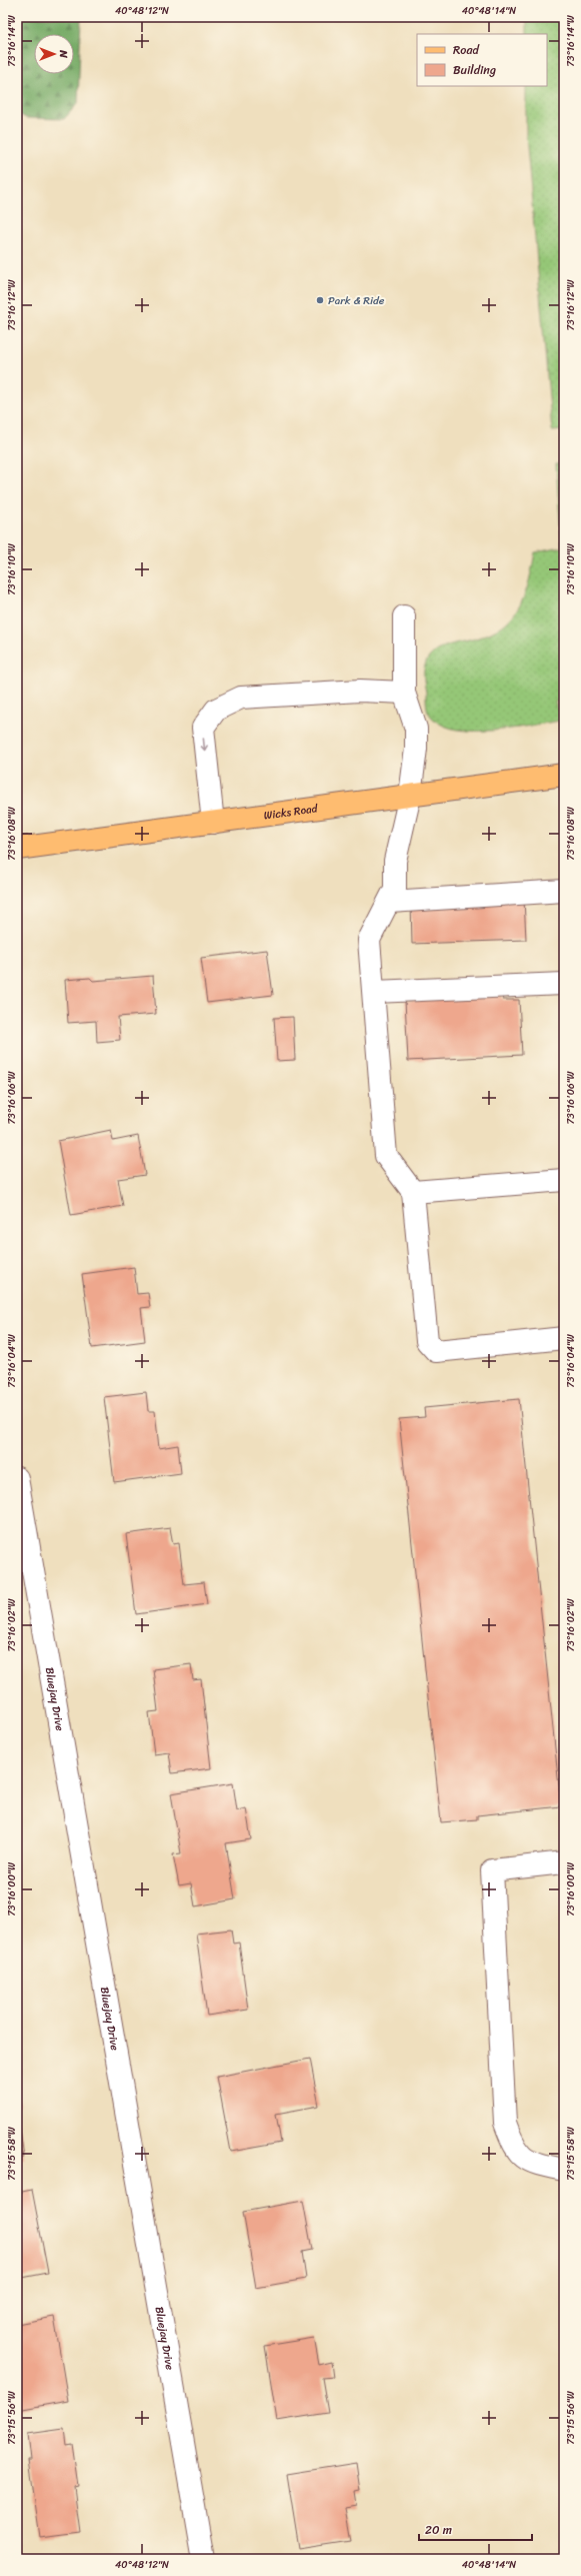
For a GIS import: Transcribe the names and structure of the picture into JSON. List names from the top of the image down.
{
  "streets": {
    "main road": ["Wicks Road"],
    "street": ["Bluejay Drive"]
  },
  "places": ["Park & Ride"],
  "legend": ["Road", "Building"],
  "scale_bar": "20 m",
  "north": "right",
  "coordinates": [
    "40°48'12\"N",
    "40°48'14\"N",
    "73°16'14\"W",
    "73°16'12\"W",
    "73°16'10\"W",
    "73°16'08\"W",
    "73°16'06\"W",
    "73°16'04\"W",
    "73°16'02\"W",
    "73°16'00\"W",
    "73°15'58\"W",
    "73°15'56\"W"
  ]
}
